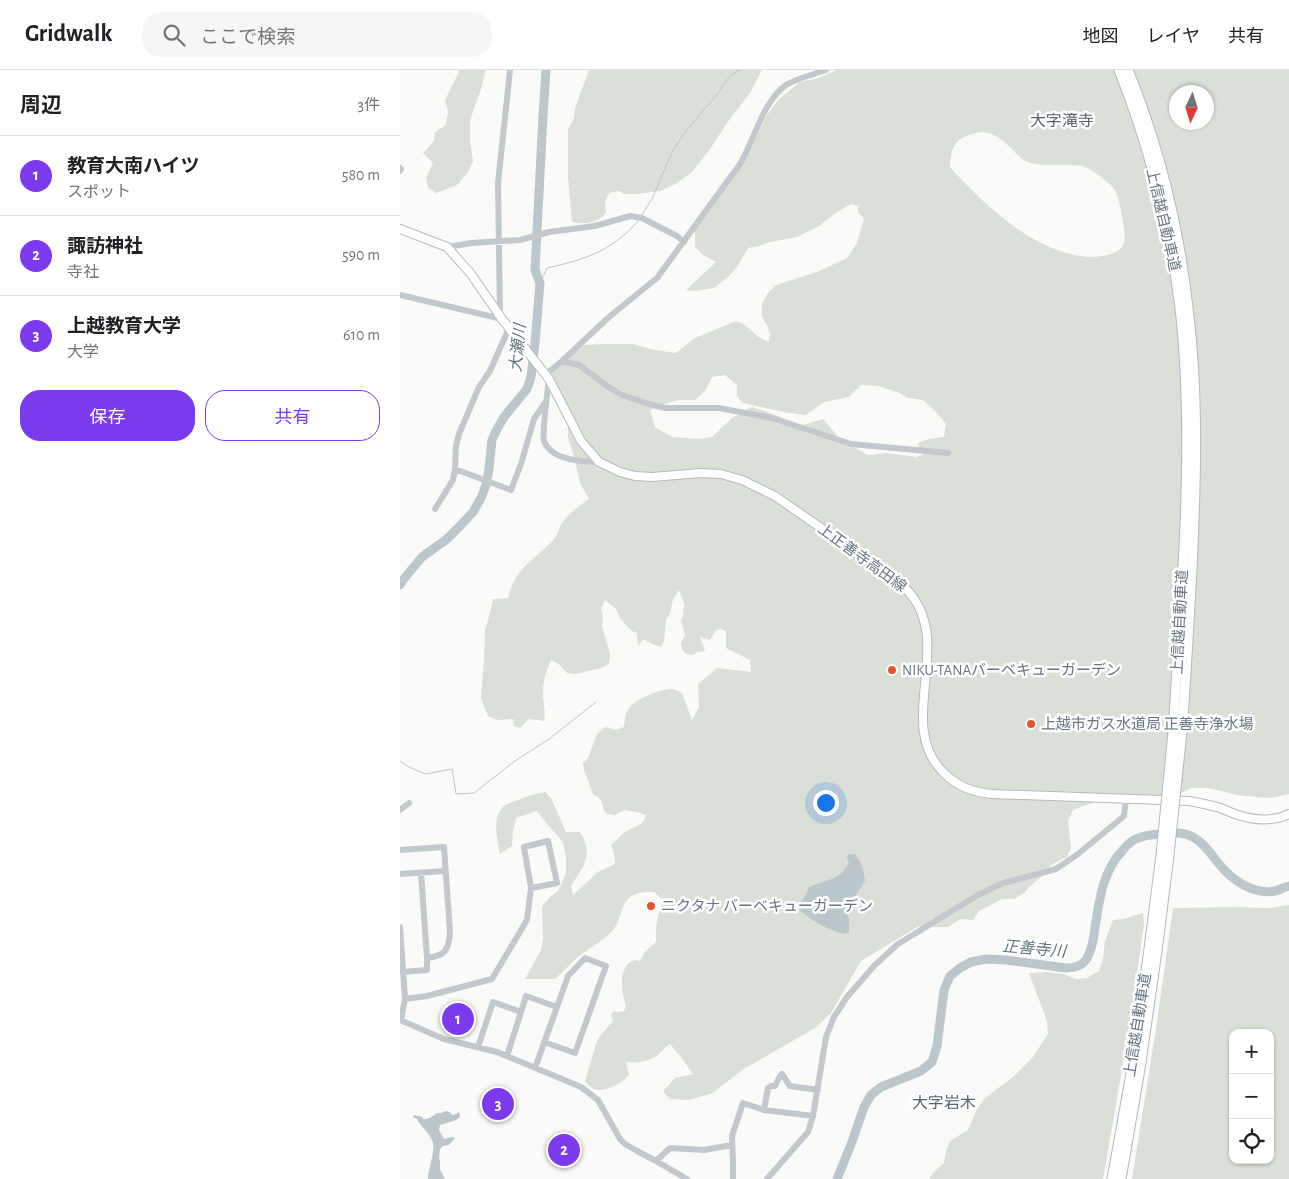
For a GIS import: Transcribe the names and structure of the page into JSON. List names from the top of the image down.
{
  "streets": {
    "highway": ["上信越自動車道"],
    "main road": ["上正善寺高田線"]
  },
  "districts": ["大字滝寺", "大字岩木"],
  "water": ["大瀬川", "正善寺川"],
  "places": ["NIKU-TANAバーベキューガーデン", "上越市ガス水道局 正善寺浄水場", "ニクタナ バーベキューガーデン"],
  "north": "bottom",
  "page": {
    "header": "Gridwalk",
    "search": "ここで検索",
    "nav": ["地図", "レイヤ", "共有"],
    "heading": ["周辺", "3件"],
    "list": [
      {
        "mark": "1",
        "name": "教育大南ハイツ",
        "note": "スポット",
        "value": "580 m"
      },
      {
        "mark": "2",
        "name": "諏訪神社",
        "note": "寺社",
        "value": "590 m"
      },
      {
        "mark": "3",
        "name": "上越教育大学",
        "note": "大学",
        "value": "610 m"
      }
    ],
    "buttons": ["保存", "共有"],
    "pins": ["1", "3", "2"],
    "map_buttons": ["+", "−"]
  }
}
